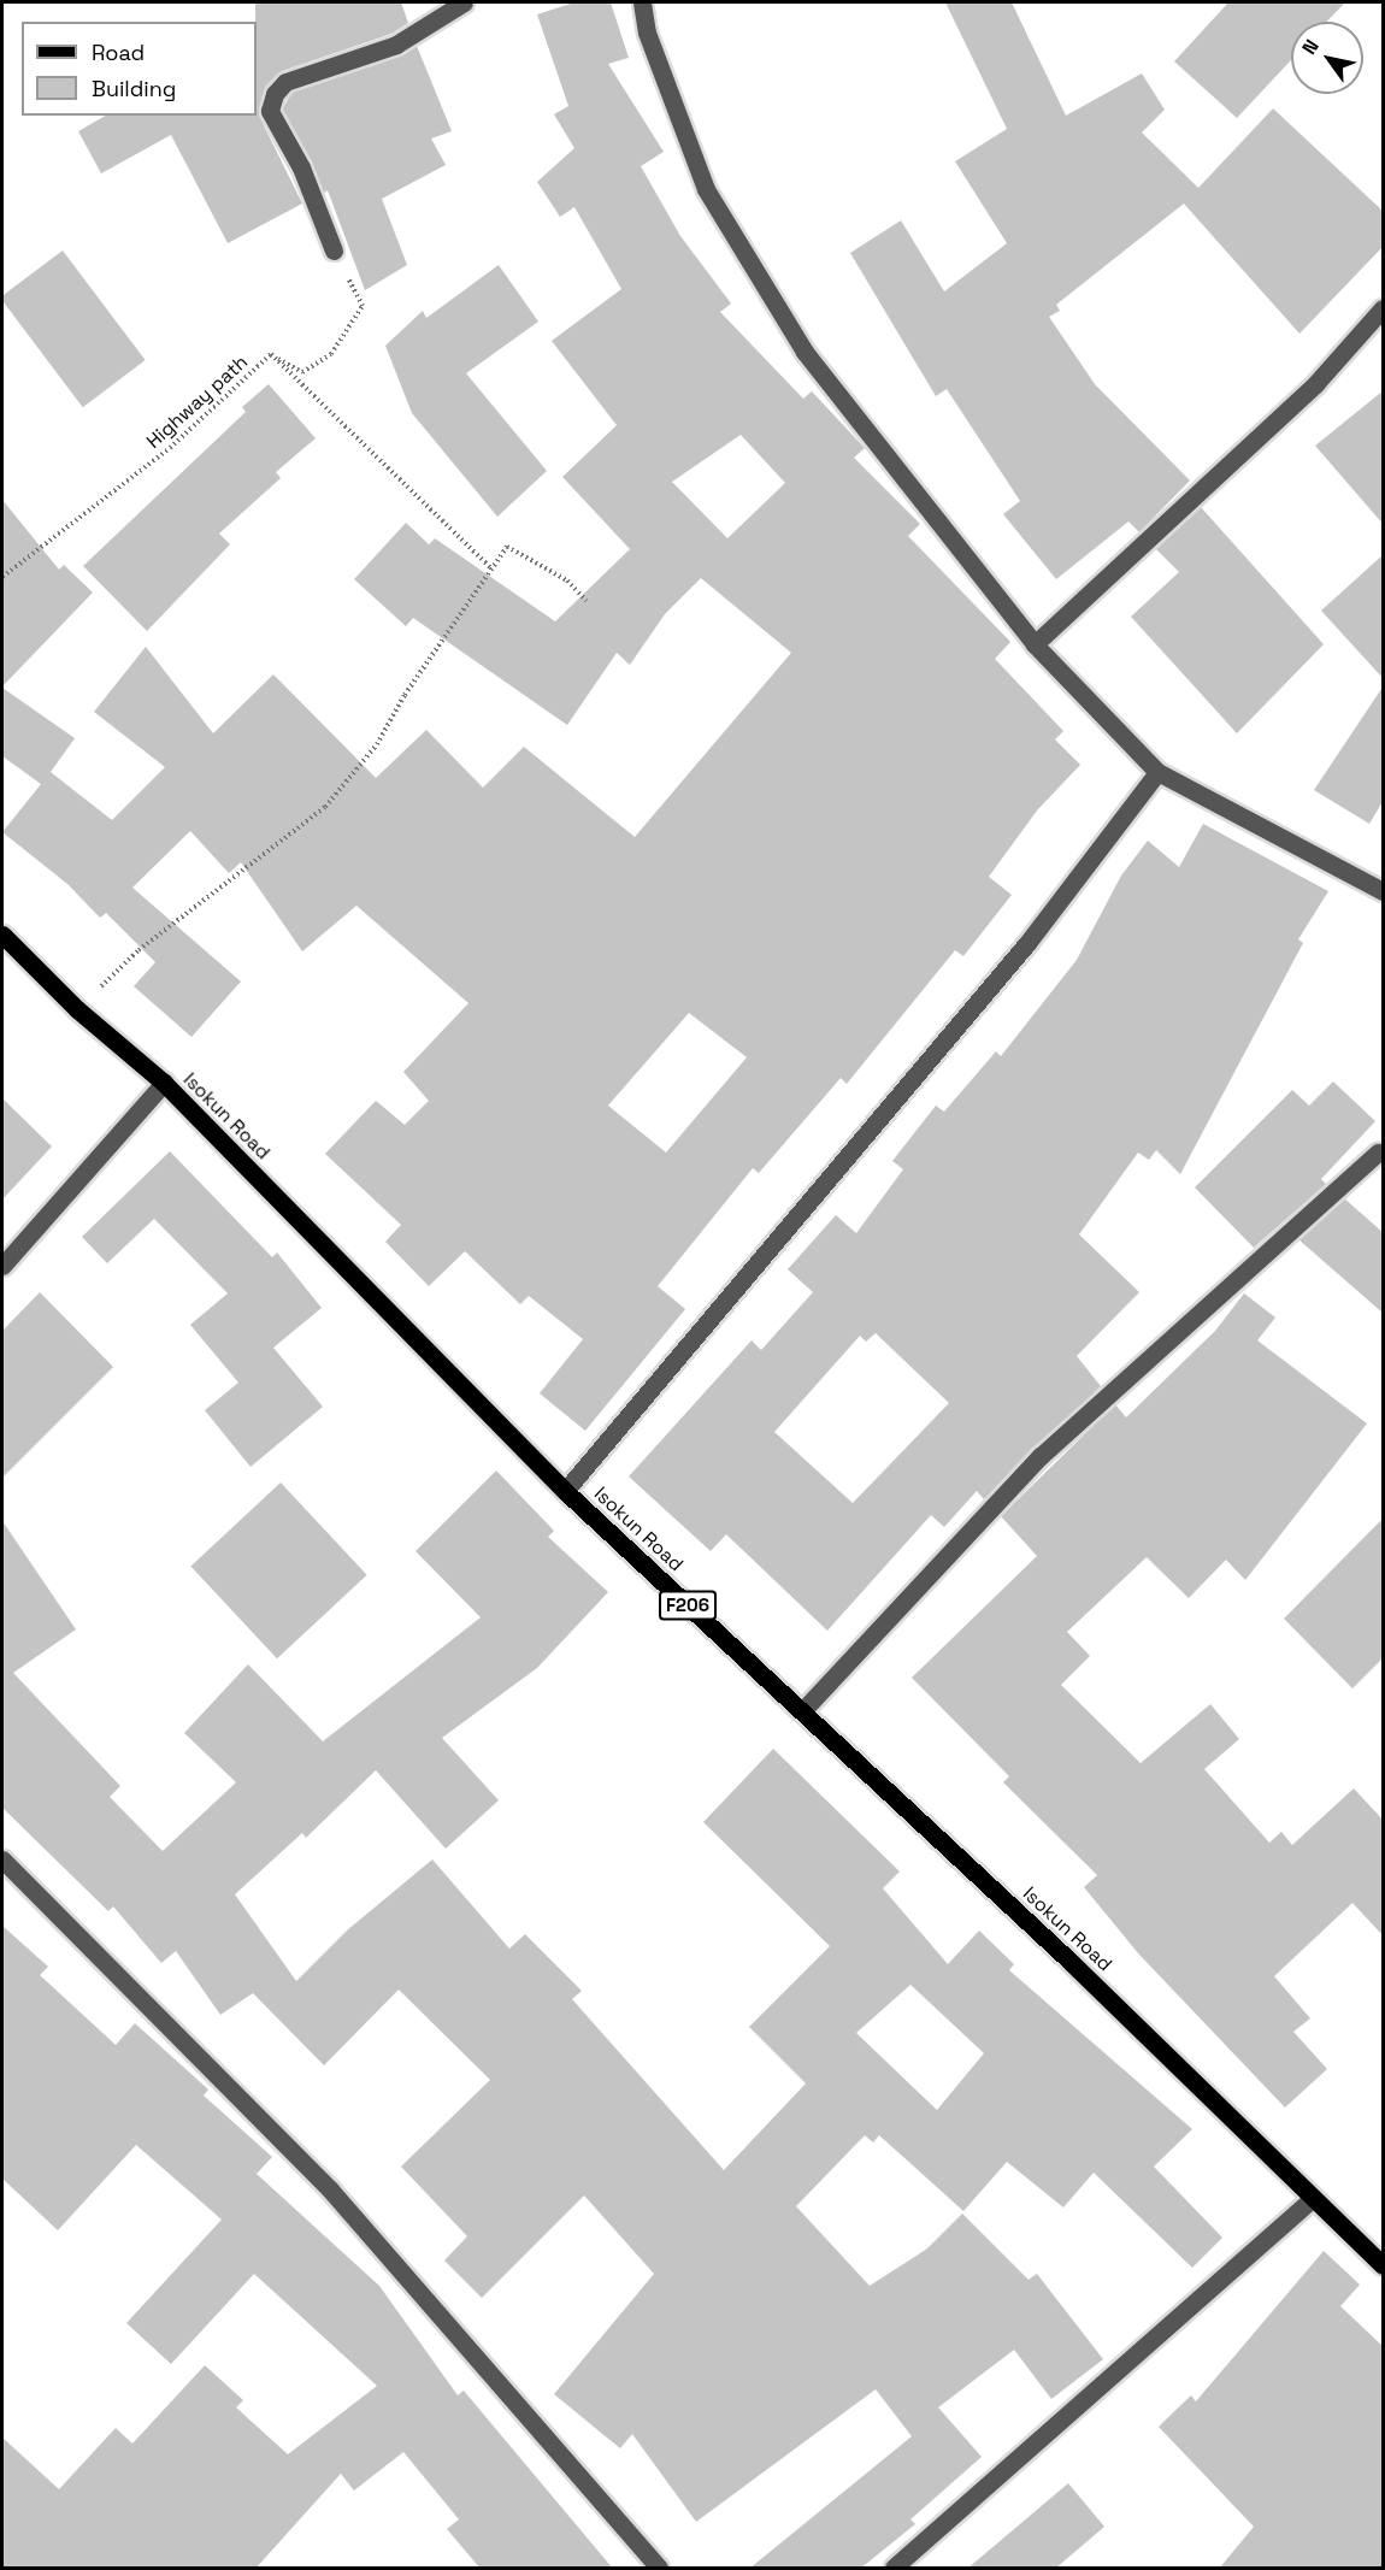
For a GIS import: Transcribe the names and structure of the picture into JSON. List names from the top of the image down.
{
  "streets": {
    "main road": ["Isokun Road", "F206"],
    "path": ["Highway path"]
  },
  "legend": ["Road", "Building"],
  "north": "top left"
}
